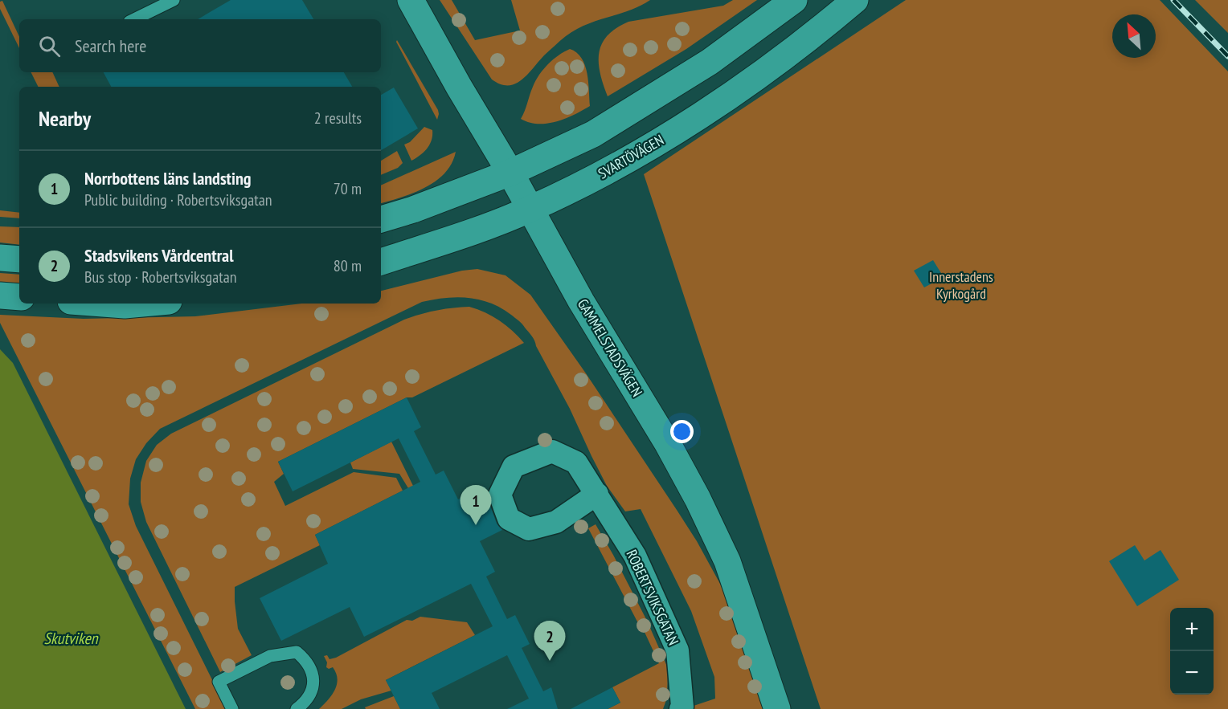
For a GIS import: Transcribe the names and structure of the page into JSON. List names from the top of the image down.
{
  "streets": {
    "main road": ["SVARTÖVÄGEN", "GAMMELSTADSVÄGEN"],
    "street": ["ROBERTSVIKSGATAN"]
  },
  "crossings": [
    ["SVARTÖVÄGEN", "GAMMELSTADSVÄGEN"]
  ],
  "water": ["Skutviken"],
  "parks": ["Innerstadens Kyrkogård"],
  "north": "top left",
  "page": {
    "search": "Search here",
    "heading": ["Nearby", "2 results"],
    "list": [
      {
        "mark": "1",
        "name": "Norrbottens läns landsting",
        "note": "Public building · Robertsviksgatan",
        "value": "70 m"
      },
      {
        "mark": "2",
        "name": "Stadsvikens Vårdcentral",
        "note": "Bus stop · Robertsviksgatan",
        "value": "80 m"
      }
    ],
    "pins": ["1", "2"],
    "map_buttons": ["+", "−"]
  }
}
